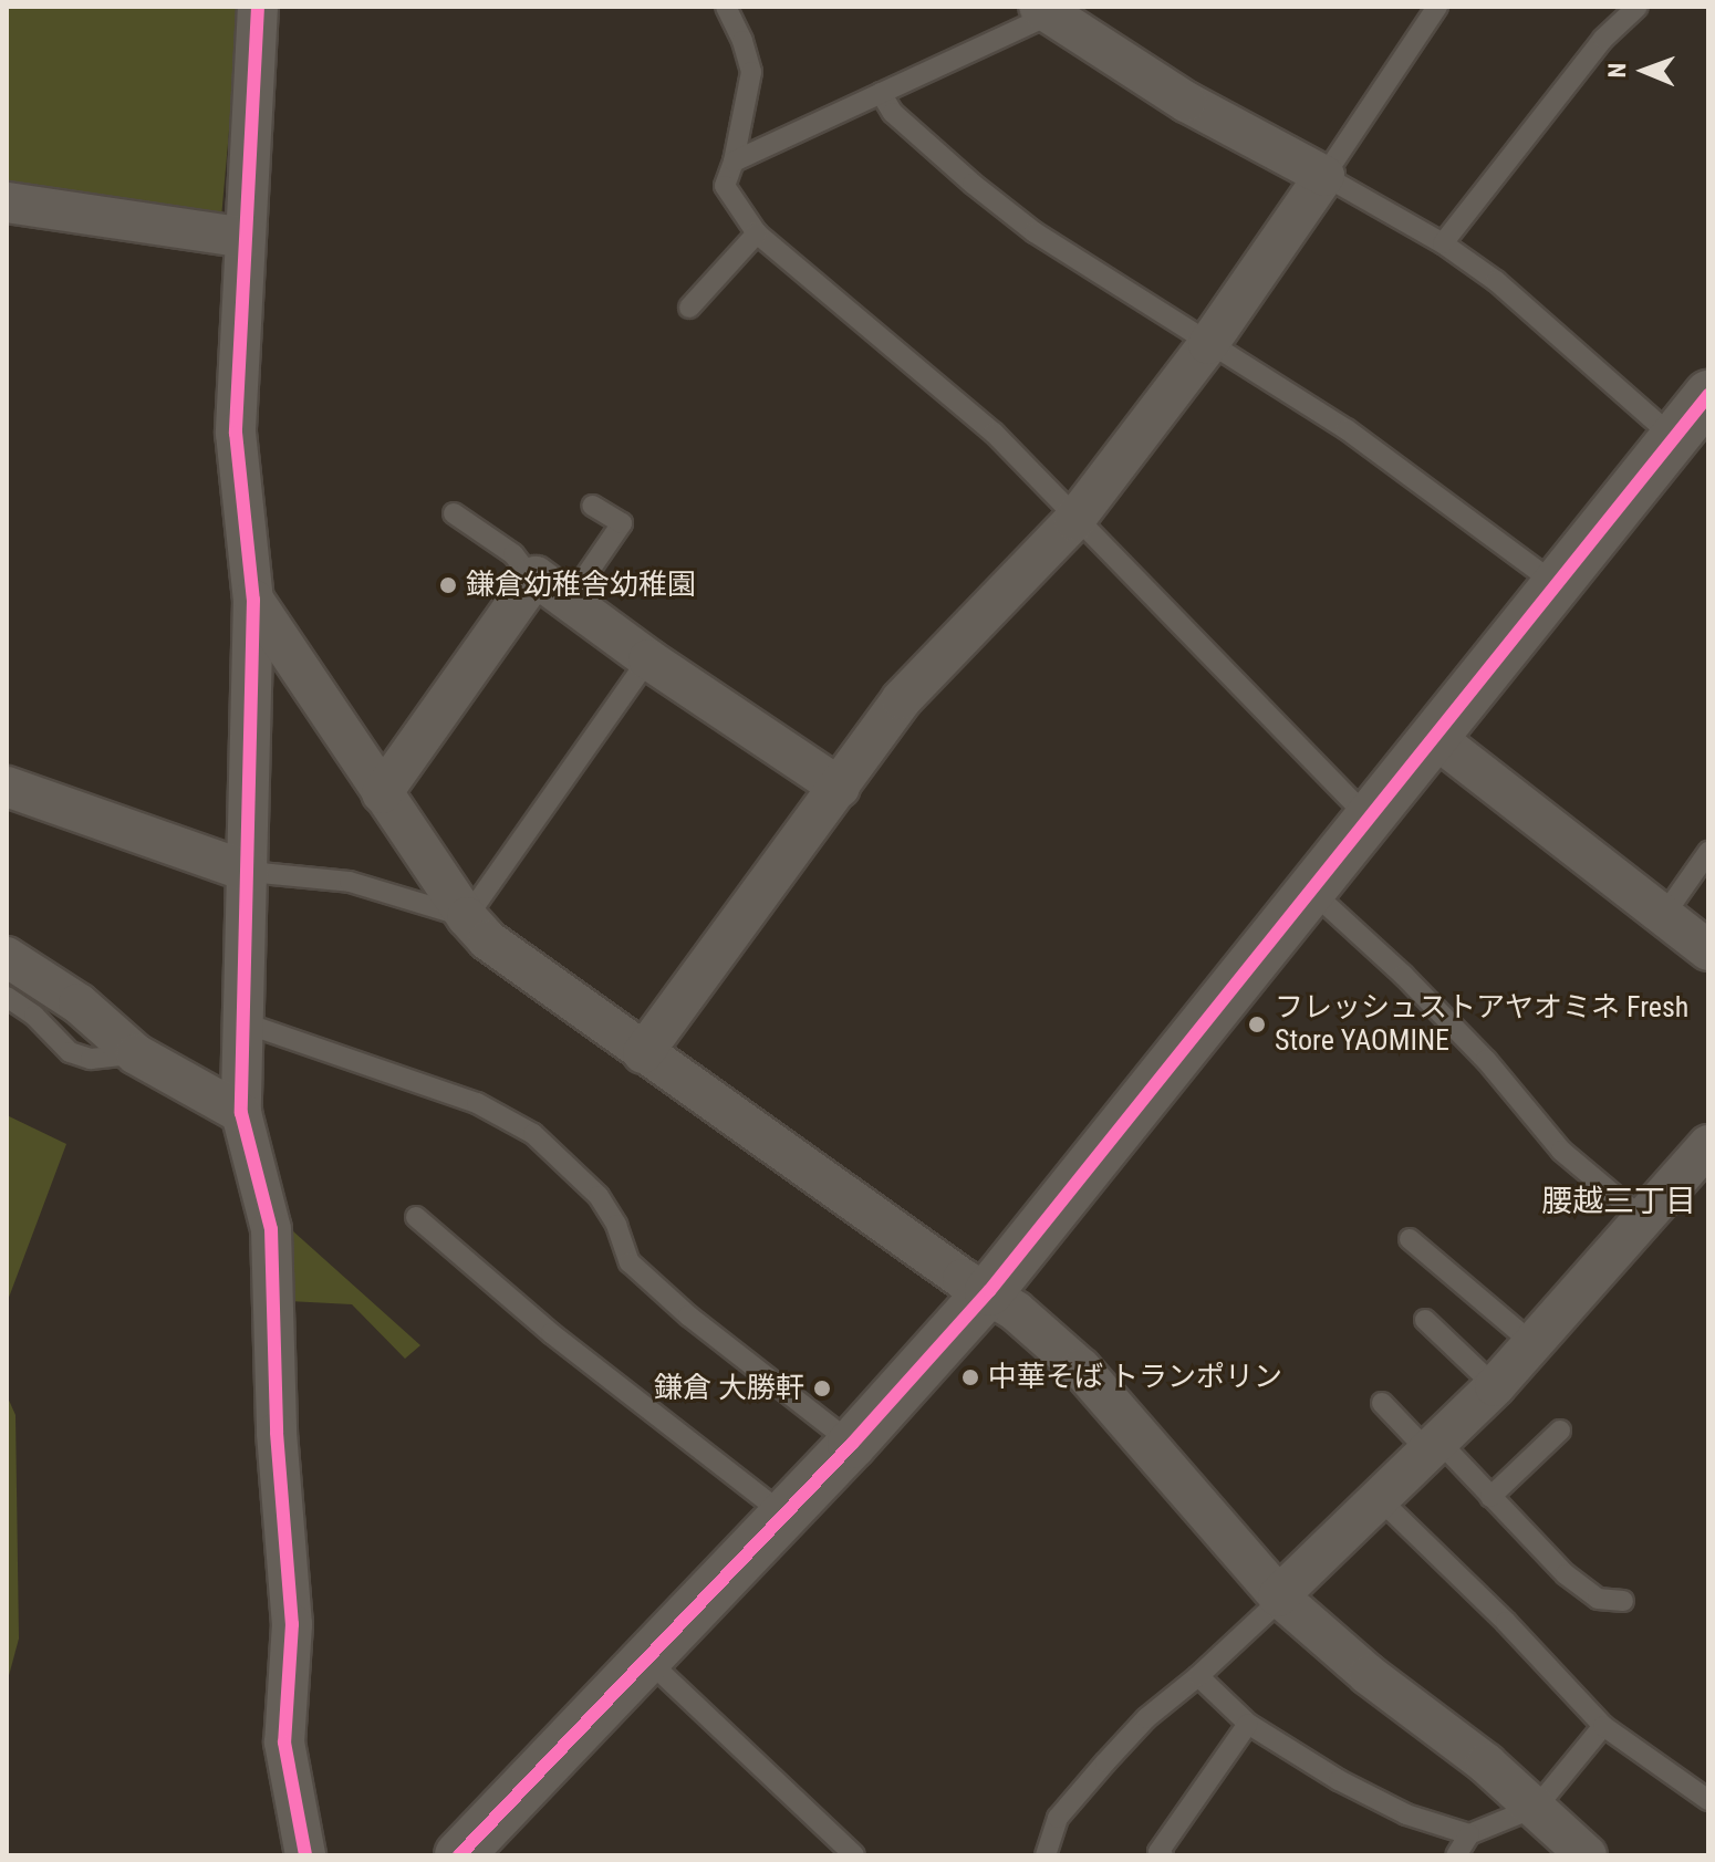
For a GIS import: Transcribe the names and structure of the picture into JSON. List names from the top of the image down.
{
  "districts": ["腰越三丁目"],
  "places": [
    "鎌倉幼稚舎幼稚園",
    "フレッシュストアヤオミネ Fresh Store YAOMINE",
    "中華そば トランポリン",
    "鎌倉 大勝軒"
  ],
  "north": "left"
}
